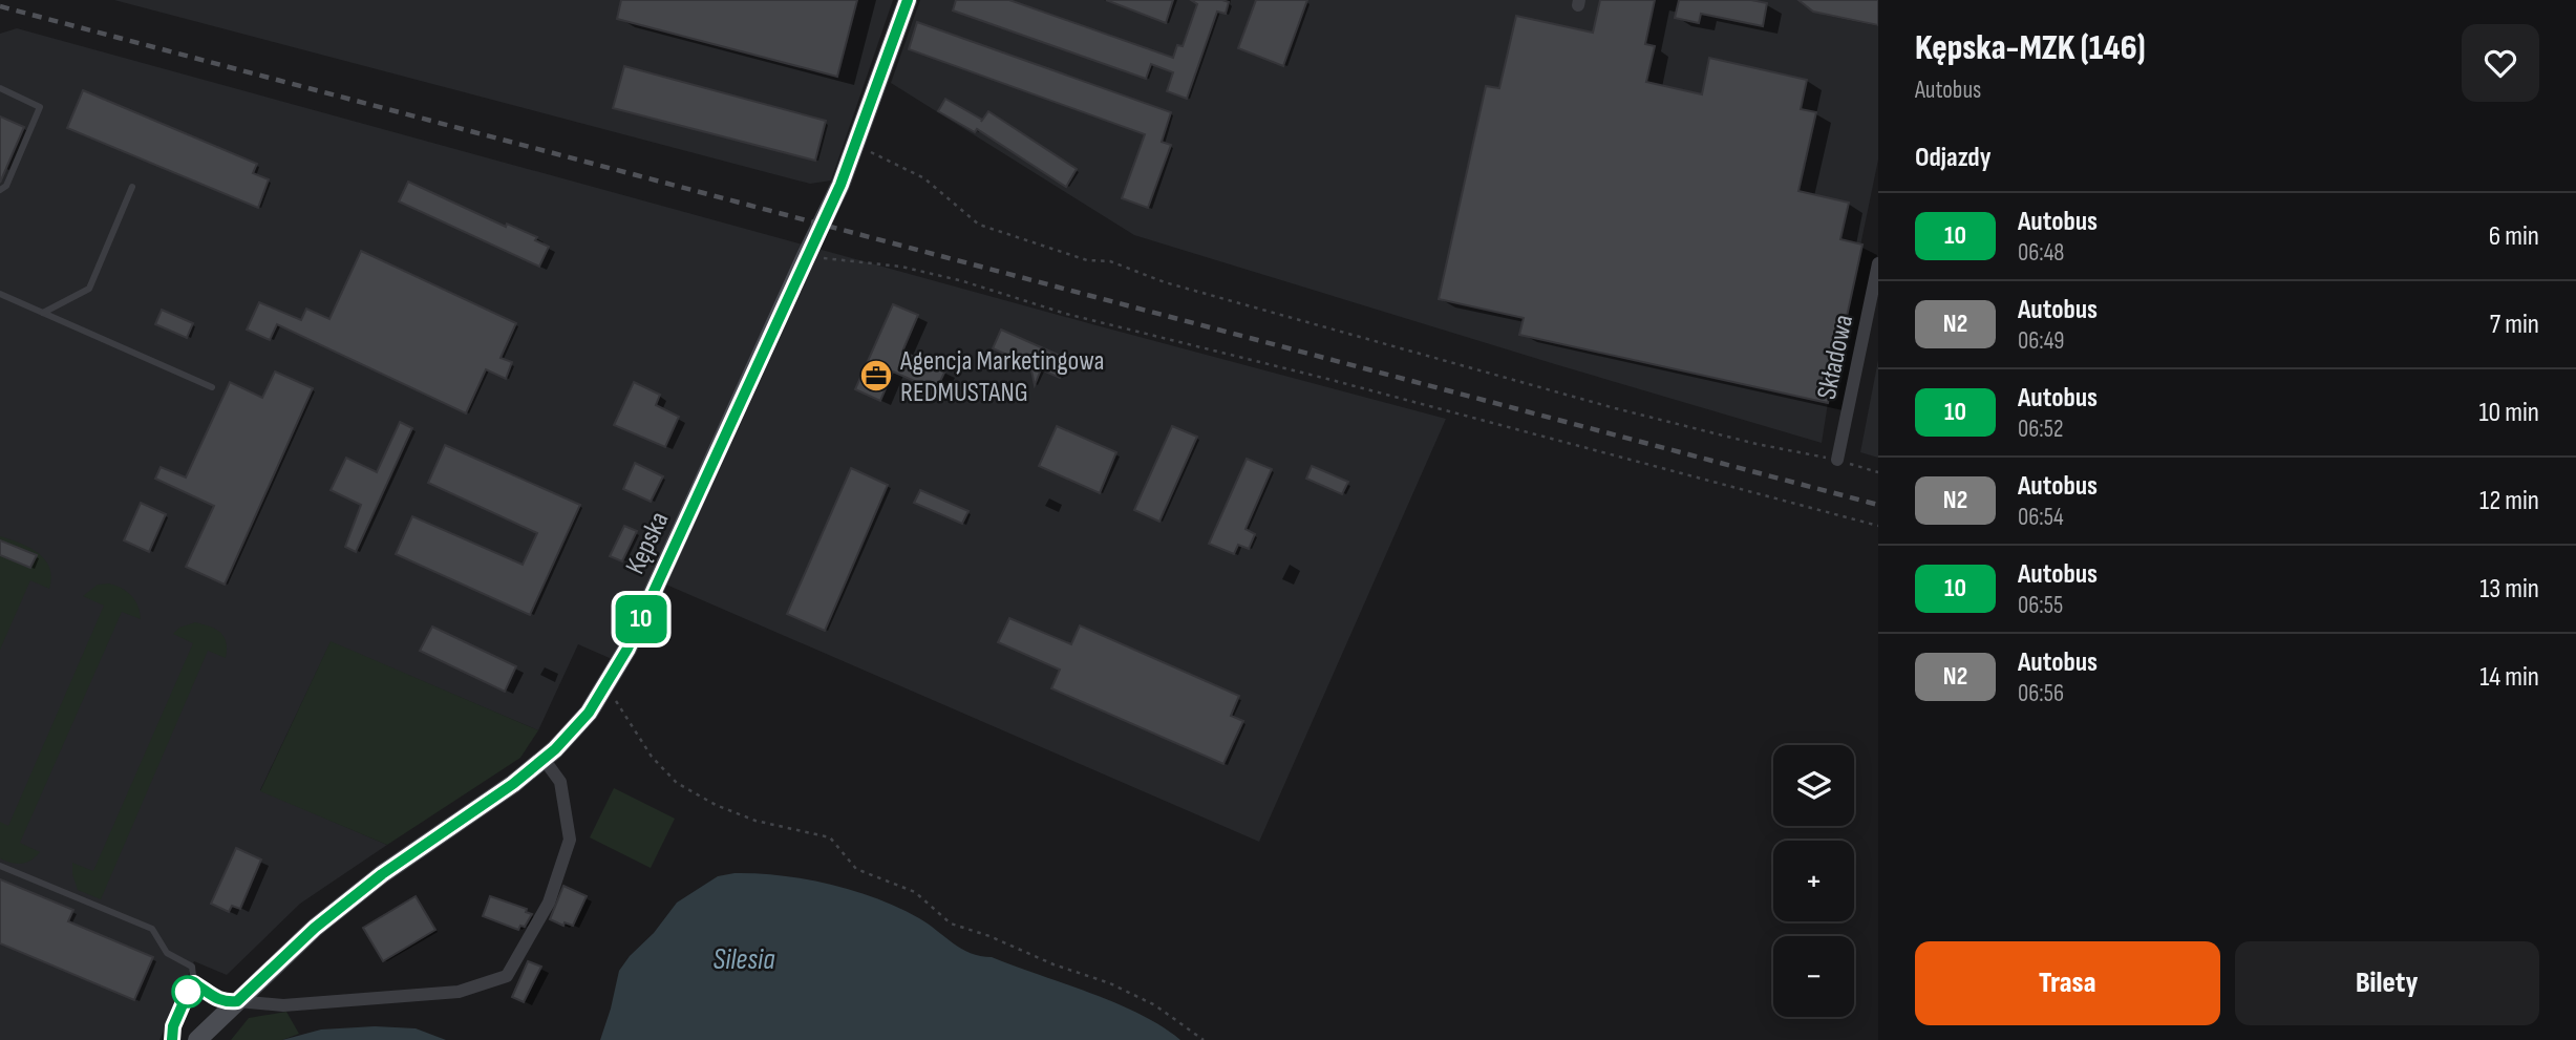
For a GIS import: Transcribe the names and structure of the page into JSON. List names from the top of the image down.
{
  "streets": {
    "street": ["Składowa", "Kępska"]
  },
  "water": ["Silesia"],
  "places": {
    "office": ["Agencja Marketingowa REDMUSTANG"]
  },
  "lines": ["bus line 10"],
  "page": {
    "on_map": "10",
    "heading": [
      ["Kępska-MZK (146)", "Autobus"],
      "Odjazdy"
    ],
    "list": [
      {
        "mark": "10",
        "name": "Autobus",
        "note": "06:48",
        "value": "6 min"
      },
      {
        "mark": "N2",
        "name": "Autobus",
        "note": "06:49",
        "value": "7 min"
      },
      {
        "mark": "10",
        "name": "Autobus",
        "note": "06:52",
        "value": "10 min"
      },
      {
        "mark": "N2",
        "name": "Autobus",
        "note": "06:54",
        "value": "12 min"
      },
      {
        "mark": "10",
        "name": "Autobus",
        "note": "06:55",
        "value": "13 min"
      },
      {
        "mark": "N2",
        "name": "Autobus",
        "note": "06:56",
        "value": "14 min"
      }
    ],
    "map_buttons": ["+", "−"],
    "buttons": ["Trasa", "Bilety"]
  }
}
